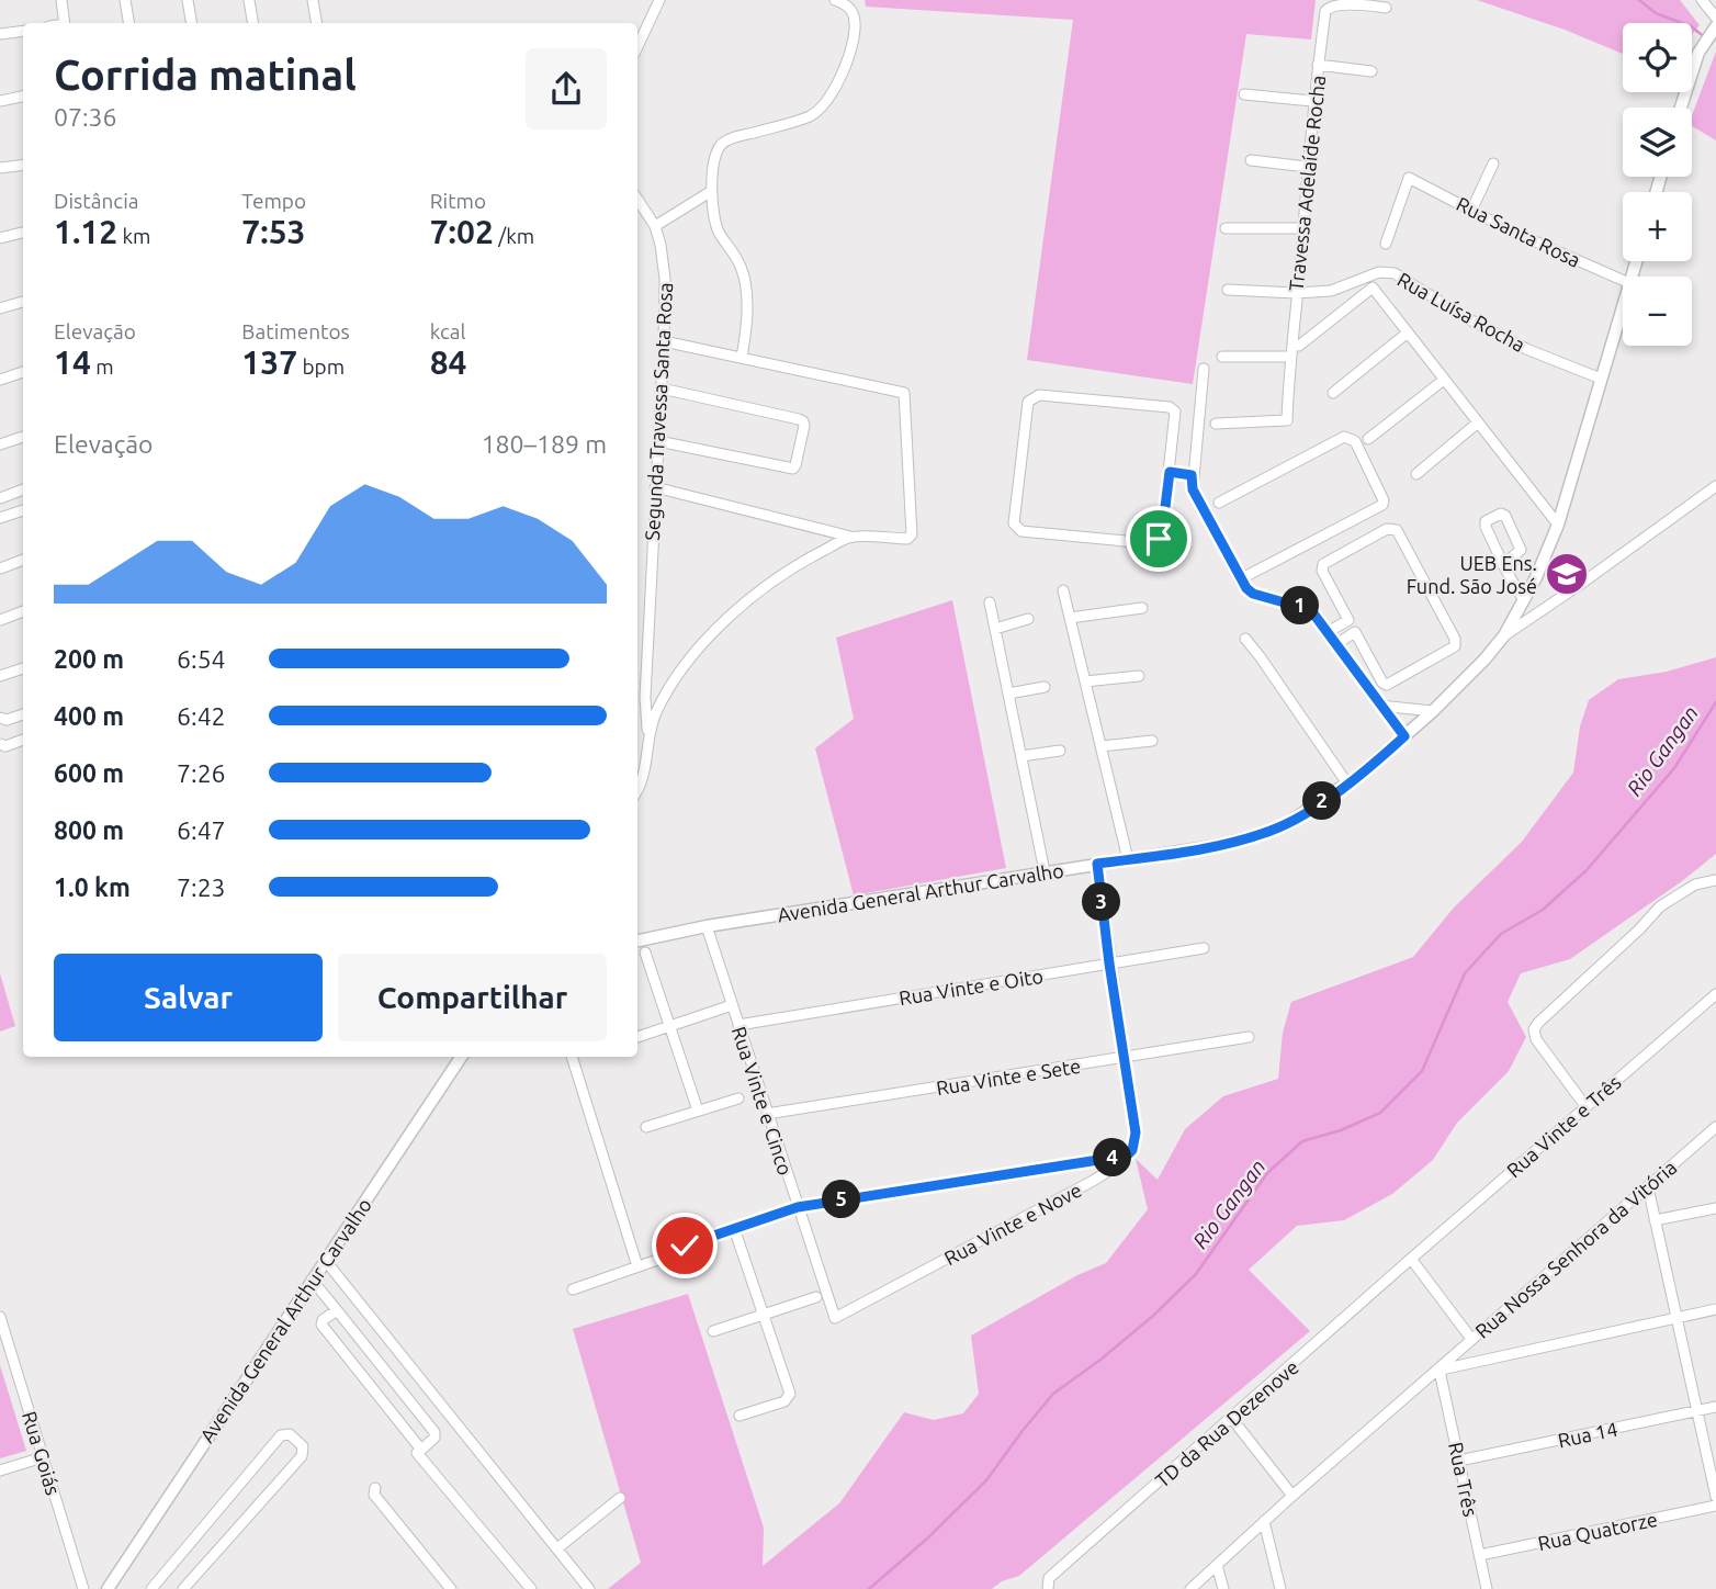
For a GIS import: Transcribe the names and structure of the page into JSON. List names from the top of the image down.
{
  "streets": {
    "main road": ["Avenida General Arthur Carvalho"],
    "street": [
      "Travessa Adelaíde Rocha",
      "Rua Santa Rosa",
      "Rua Luísa Rocha",
      "Segunda Travessa Santa Rosa",
      "Rua Vinte e Oito",
      "Rua Vinte e Sete",
      "Rua Vinte e Cinco",
      "Rua Vinte e Três",
      "Rua Vinte e Nove",
      "Rua Nossa Senhora da Vitória",
      "TD da Rua Dezenove",
      "Rua 14",
      "Rua Goiás",
      "Rua Três",
      "Rua Quatorze"
    ]
  },
  "crossings": [
    ["Travessa Adelaíde Rocha", "Rua Luísa Rocha"],
    ["Rua Luísa Rocha", "Avenida General Arthur Carvalho"],
    ["Avenida General Arthur Carvalho", "Rua Vinte e Cinco"],
    ["Rua Vinte e Oito", "Rua Vinte e Cinco"],
    ["Rua Vinte e Sete", "Rua Vinte e Cinco"],
    ["Rua Vinte e Cinco", "Rua Vinte e Nove"],
    ["Rua Vinte e Três", "TD da Rua Dezenove"],
    ["Rua Nossa Senhora da Vitória", "Rua Três"],
    ["Rua 14", "Rua Três"],
    ["Rua Três", "Rua Quatorze"]
  ],
  "water": ["Rio Gangan"],
  "places": {
    "school or university": ["UEB Ens. Fund. São José"]
  },
  "page": {
    "map_buttons": ["+", "−"],
    "heading": ["Corrida matinal", "07:36"],
    "stats": [
      ["Distância", "1.12 km"],
      ["Tempo", "7:53"],
      ["Ritmo", "7:02 /km"],
      ["Elevação", "14 m"],
      ["Batimentos", "137 bpm"],
      ["kcal", "84"]
    ],
    "chart": ["Elevação", "180–189 m"],
    "pins": [
      "1",
      "2",
      "3",
      "4",
      "5"
    ],
    "list": [
      {
        "name": "200 m",
        "note": "6:54"
      },
      {
        "name": "400 m",
        "note": "6:42"
      },
      {
        "name": "600 m",
        "note": "7:26"
      },
      {
        "name": "800 m",
        "note": "6:47"
      },
      {
        "name": "1.0 km",
        "note": "7:23"
      }
    ],
    "buttons": ["Salvar", "Compartilhar"]
  }
}
